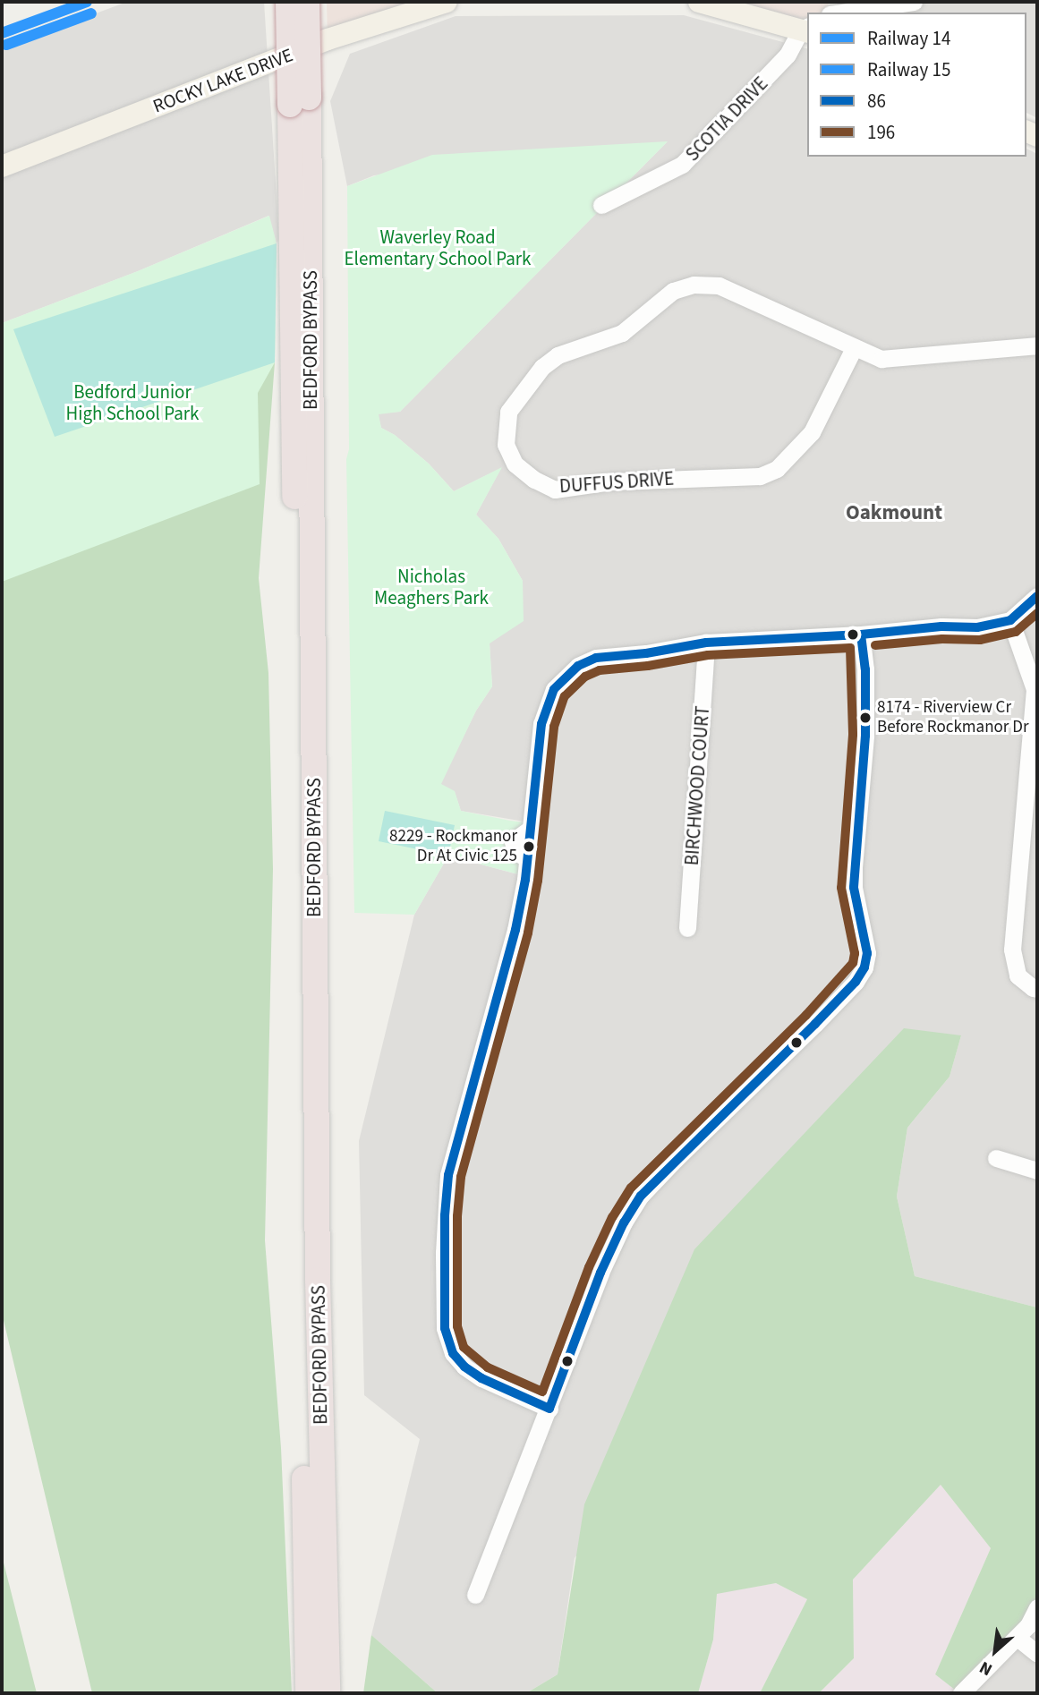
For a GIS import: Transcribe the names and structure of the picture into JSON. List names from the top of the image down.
{
  "streets": {
    "highway": ["BEDFORD BYPASS"],
    "main road": ["ROCKY LAKE DRIVE"],
    "street": ["SCOTIA DRIVE", "DUFFUS DRIVE", "BIRCHWOOD COURT"]
  },
  "districts": ["Oakmount"],
  "parks": ["Waverley Road Elementary School Park", "Bedford Junior High School Park", "Nicholas Meaghers Park"],
  "places": ["8174 - Riverview Cr Before Rockmanor Dr", "8229 - Rockmanor Dr At Civic 125"],
  "lines": [
    "rail line 14",
    "rail line 15",
    "transit line 86",
    "transit line 196"
  ],
  "legend": [
    "Railway 14",
    "Railway 15",
    "86",
    "196"
  ],
  "north": "bottom left"
}
